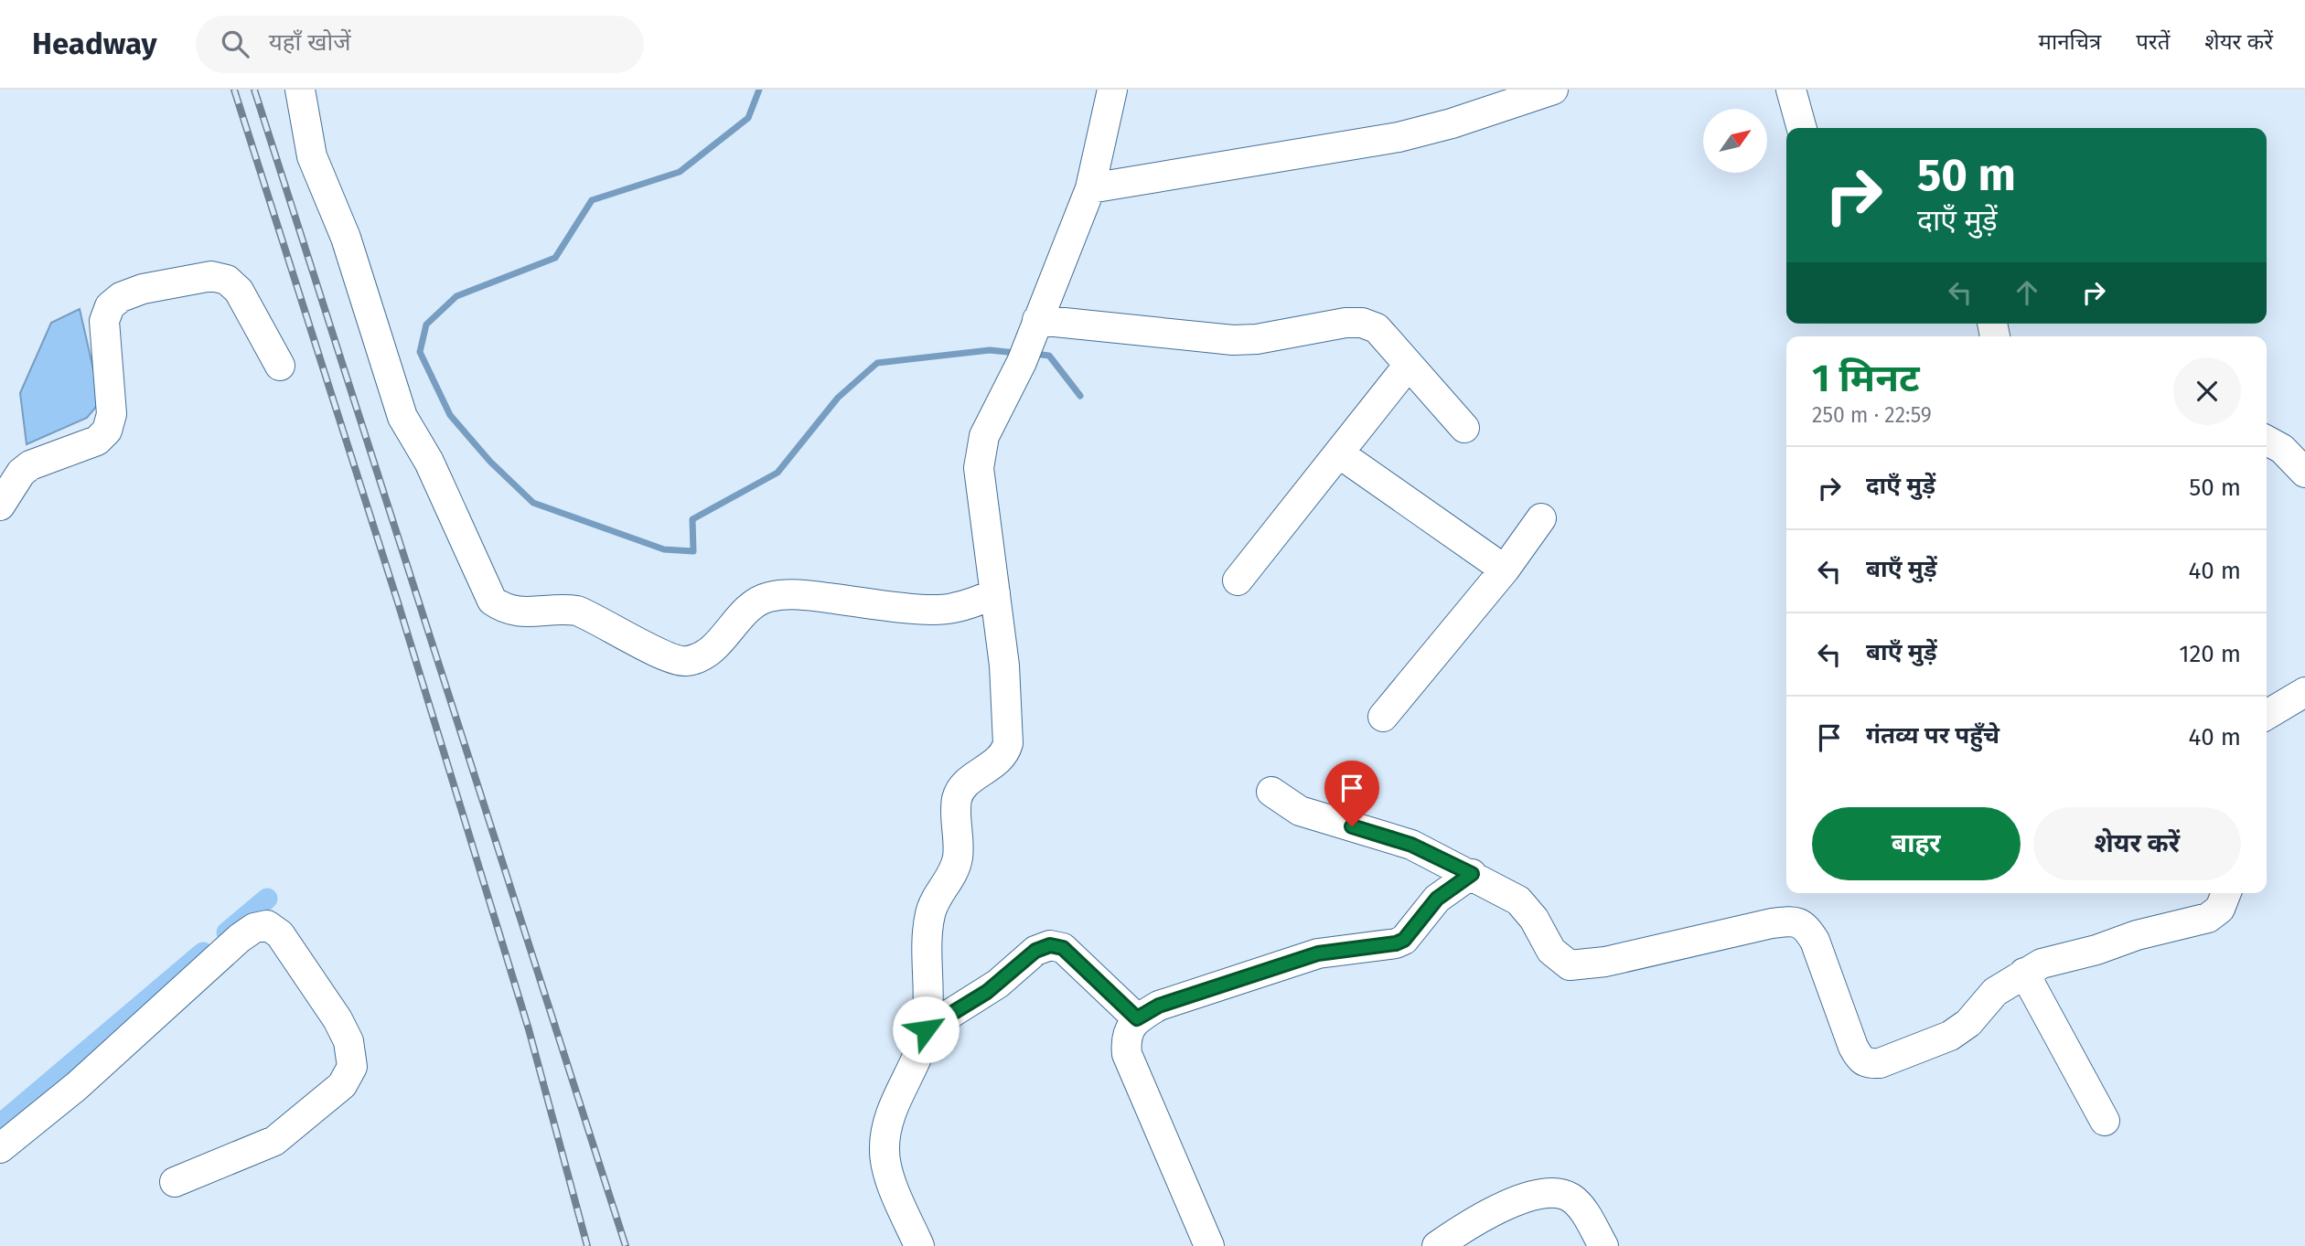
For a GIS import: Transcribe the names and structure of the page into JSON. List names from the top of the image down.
{
  "north": "top right",
  "page": {
    "header": "Headway",
    "search": "यहाँ खोजें",
    "nav": ["मानचित्र", "परतें", "शेयर करें"],
    "turn": ["50 m", "दाएँ मुड़ें"],
    "heading": ["1 मिनट", "250 m · 22:59"],
    "list": [
      {
        "name": "दाएँ मुड़ें",
        "value": "50 m"
      },
      {
        "name": "बाएँ मुड़ें",
        "value": "40 m"
      },
      {
        "name": "बाएँ मुड़ें",
        "value": "120 m"
      },
      {
        "name": "गंतव्य पर पहुँचे",
        "value": "40 m"
      }
    ],
    "buttons": ["बाहर", "शेयर करें"]
  }
}
